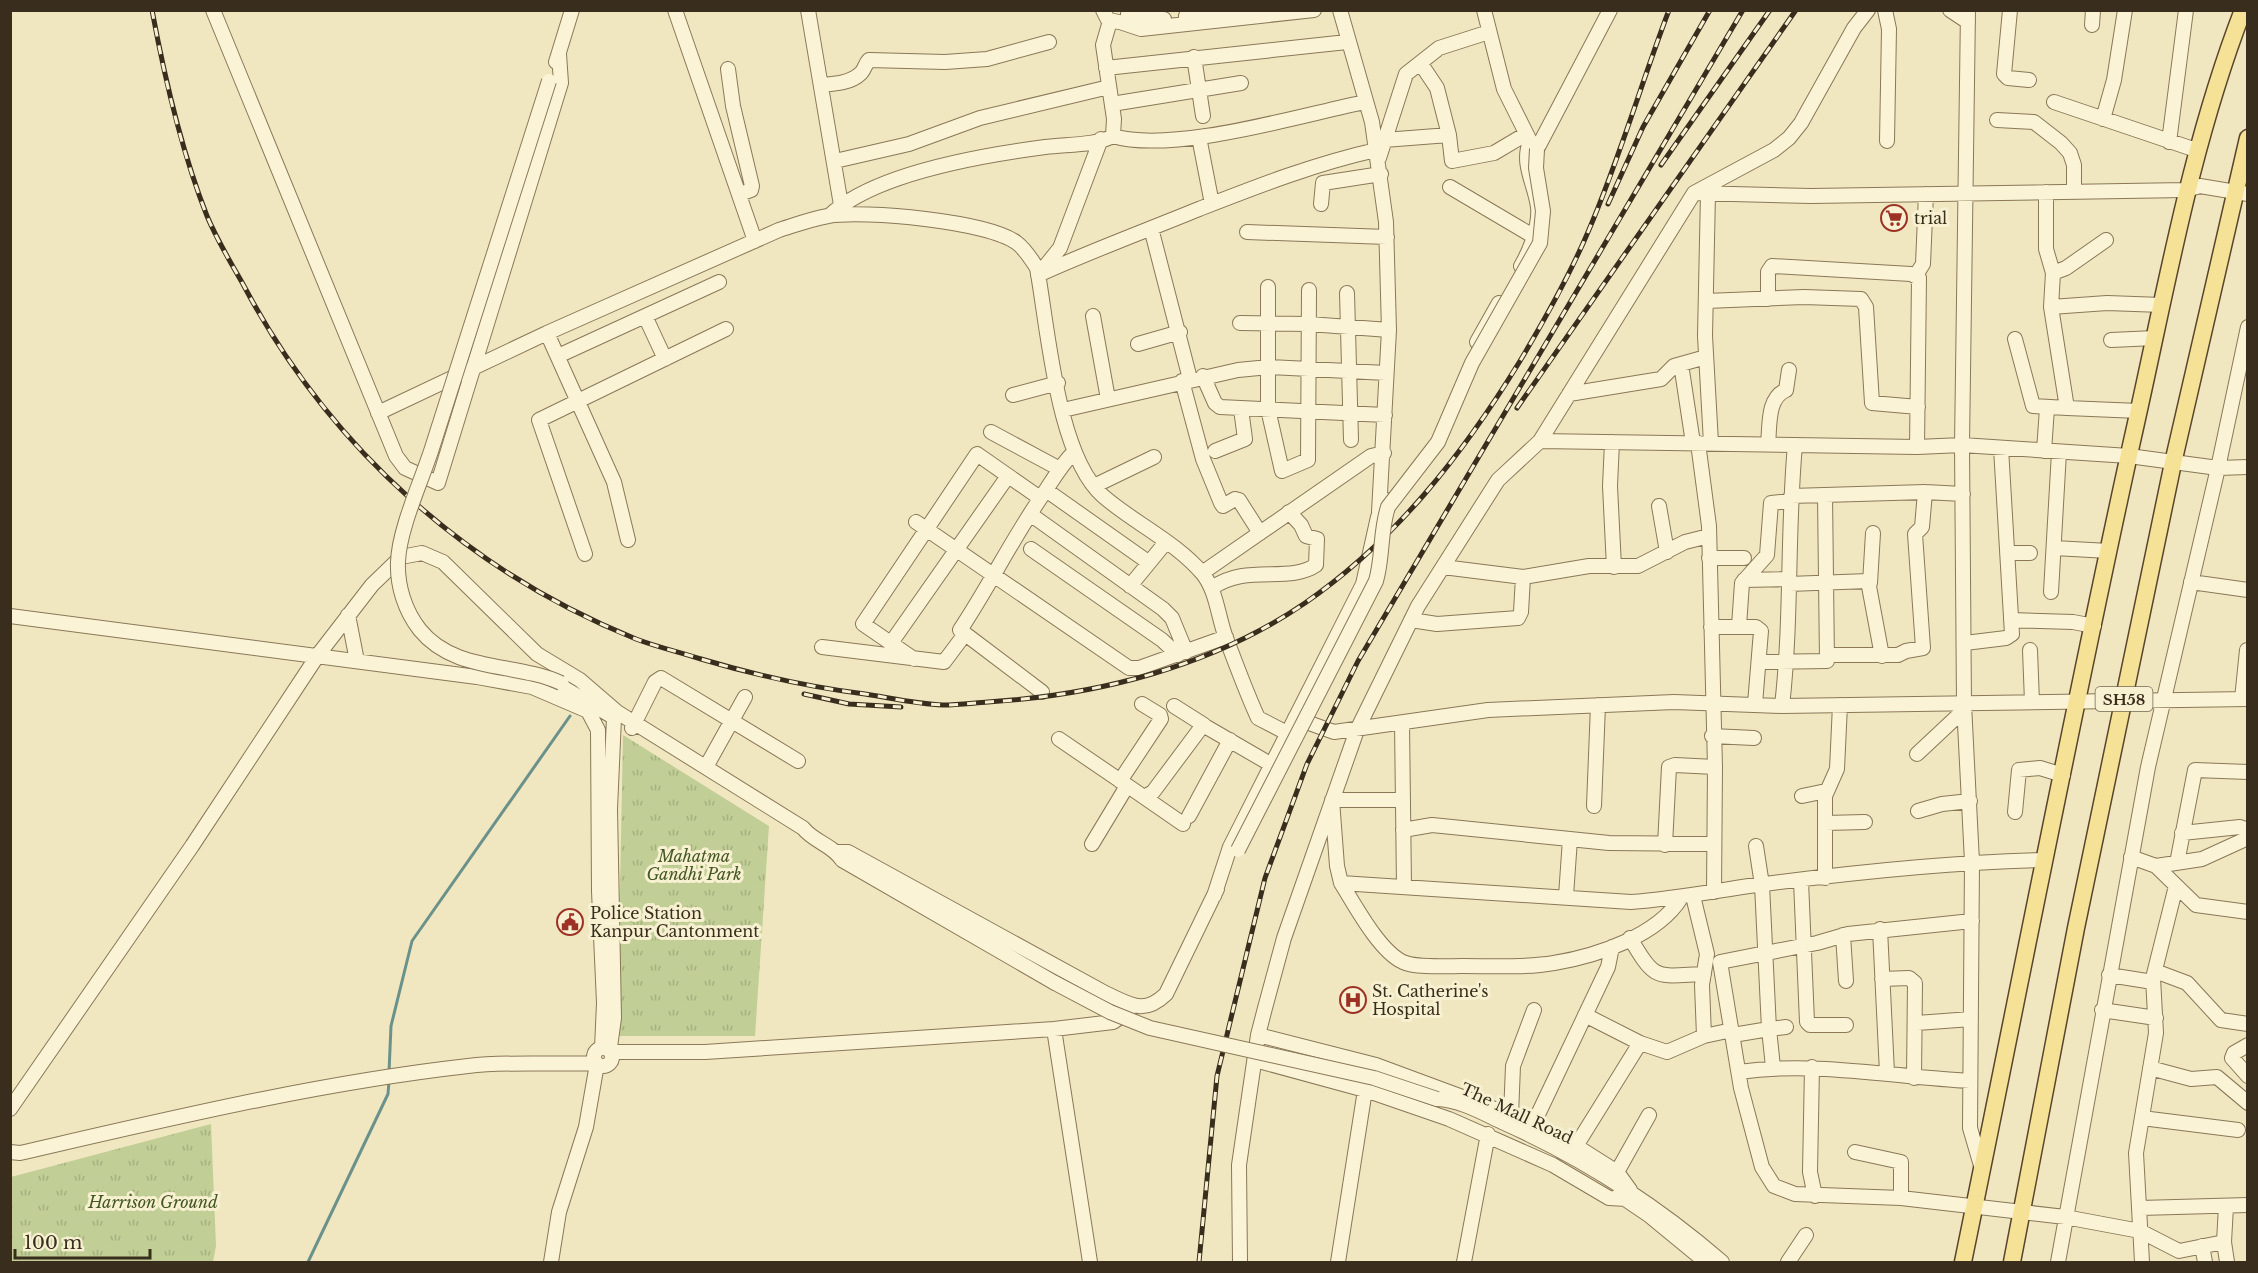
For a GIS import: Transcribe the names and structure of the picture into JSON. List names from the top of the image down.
{
  "streets": {
    "main road": ["SH58"],
    "street": ["The Mall Road"]
  },
  "parks": ["Mahatma Gandhi Park", "Harrison Ground"],
  "places": {
    "supermarket": ["trial"],
    "public building": ["Police Station Kanpur Cantonment"],
    "hospital": ["St. Catherine's Hospital"]
  },
  "scale_bar": "100 m"
}
